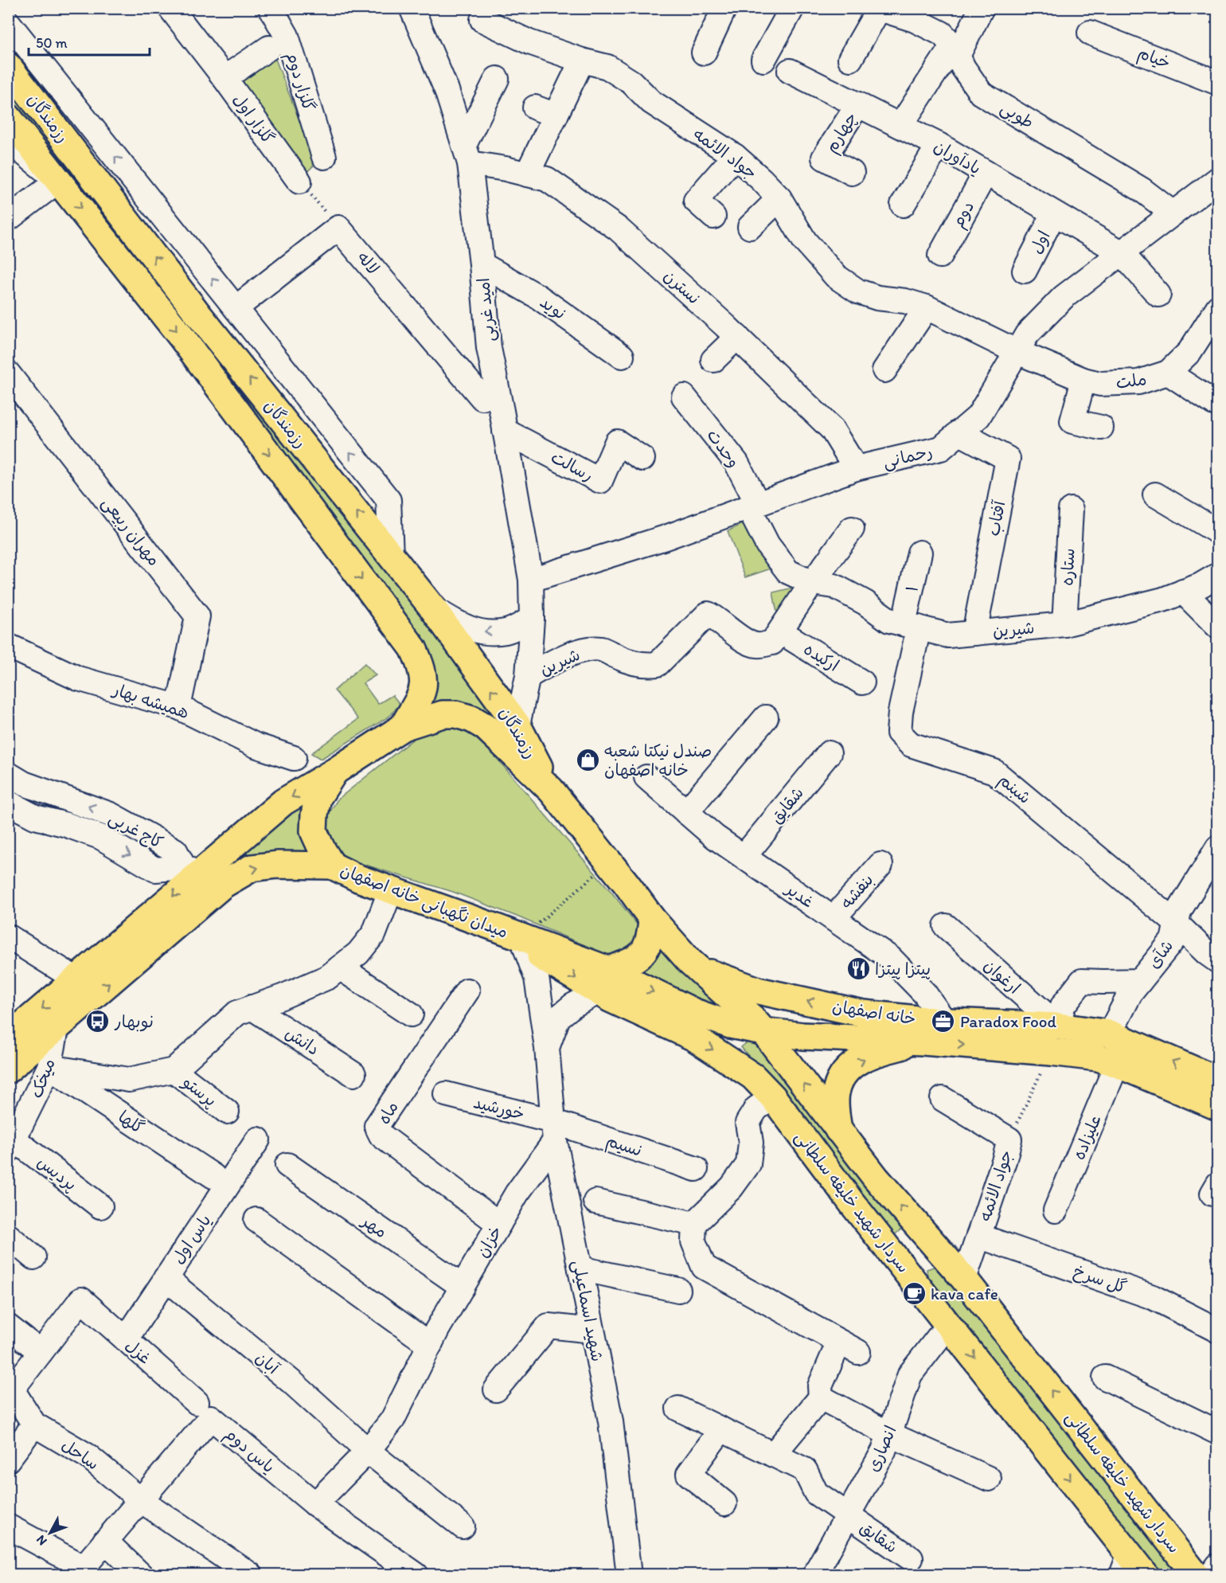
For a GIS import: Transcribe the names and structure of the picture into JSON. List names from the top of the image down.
{
  "streets": {
    "main road": [
      "رزمندگان",
      "میدان نگهبانی خانه اصفهان",
      "خانه اصفهان",
      "سردار شهید خلیفه سلطانی"
    ],
    "street": [
      "خیام",
      "گلزار دوم",
      "طوبی",
      "گلزار اول",
      "چهارم",
      "جواد الائمه",
      "یادآوران",
      "دوم",
      "اول",
      "لاله",
      "نسترن",
      "نوید",
      "امید غربی",
      "ملت",
      "وحدت",
      "رحمانی",
      "رسالت",
      "آفتاب",
      "مهران ربیعی",
      "ستاره",
      "۱",
      "شیرین",
      "ارکیده",
      "همیشه بهار",
      "شبنم",
      "شقایق",
      "کاج غربی",
      "بنفشه",
      "غدیر",
      "شآی",
      "ارغوان",
      "دانش",
      "میخک",
      "پرستو",
      "خورشید",
      "ماه",
      "گلها",
      "علیزاده",
      "نسیم",
      "پردیس",
      "مهر",
      "یاس اول",
      "خزان",
      "گل سرخ",
      "شهید اسماعیلی",
      "غزل",
      "آبان",
      "انصاری",
      "یاس دوم",
      "ساحل"
    ]
  },
  "crossings": [
    ["طوبی", "رحمانی"],
    ["رزمندگان", "امید غربی"],
    ["رزمندگان", "میدان نگهبانی خانه اصفهان"],
    ["چهارم", "یادآوران"],
    ["جواد الائمه", "ملت"],
    ["جواد الائمه", "رحمانی"],
    ["جواد الائمه", "سردار شهید خلیفه سلطانی"],
    ["جواد الائمه", "گل سرخ"],
    ["یادآوران", "دوم"],
    ["یادآوران", "اول"],
    ["یادآوران", "رحمانی"],
    ["نسترن", "امید غربی"],
    ["نسترن", "رحمانی"],
    ["نوید", "امید غربی"],
    ["امید غربی", "رحمانی"],
    ["امید غربی", "رسالت"],
    ["امید غربی", "شیرین"],
    ["ملت", "رحمانی"],
    ["وحدت", "رحمانی"],
    ["وحدت", "شیرین"],
    ["رحمانی", "آفتاب"],
    ["رحمانی", "شیرین"],
    ["آفتاب", "شیرین"],
    ["مهران ربیعی", "همیشه بهار"],
    ["ستاره", "شیرین"],
    ["۱", "شیرین"],
    ["۱", "شبنم"],
    ["شیرین", "ارکیده"],
    ["شیرین", "شبنم"],
    ["شبنم", "شآی"],
    ["شقایق", "غدیر"],
    ["شقایق", "انصاری"],
    ["بنفشه", "غدیر"],
    ["غدیر", "خانه اصفهان"],
    ["میدان نگهبانی خانه اصفهان", "خانه اصفهان"],
    ["میدان نگهبانی خانه اصفهان", "سردار شهید خلیفه سلطانی"],
    ["میدان نگهبانی خانه اصفهان", "شهید اسماعیلی"],
    ["شآی", "خانه اصفهان"],
    ["ارغوان", "خانه اصفهان"],
    ["خانه اصفهان", "علیزاده"],
    ["خانه اصفهان", "سردار شهید خلیفه سلطانی"],
    ["میخک", "گلها"],
    ["میخک", "پردیس"],
    ["خورشید", "نسیم"],
    ["خورشید", "خزان"],
    ["خورشید", "شهید اسماعیلی"],
    ["ماه", "خزان"],
    ["نسیم", "خزان"],
    ["نسیم", "شهید اسماعیلی"],
    ["سردار شهید خلیفه سلطانی", "شهید اسماعیلی"],
    ["سردار شهید خلیفه سلطانی", "انصاری"],
    ["مهر", "خزان"],
    ["یاس اول", "غزل"],
    ["یاس اول", "آبان"],
    ["خزان", "شهید اسماعیلی"],
    ["خزان", "آبان"],
    ["غزل", "ساحل"],
    ["یاس دوم", "ساحل"]
  ],
  "places": {
    "shop": ["صندل نیکتا شعبه خانه اصفهان"],
    "restaurant": ["پیتزا پیتزا"],
    "bus stop": ["نوبهار"],
    "office": ["Paradox Food"],
    "cafe": ["kava cafe"]
  },
  "scale_bar": "50 m",
  "north": "bottom left"
}
